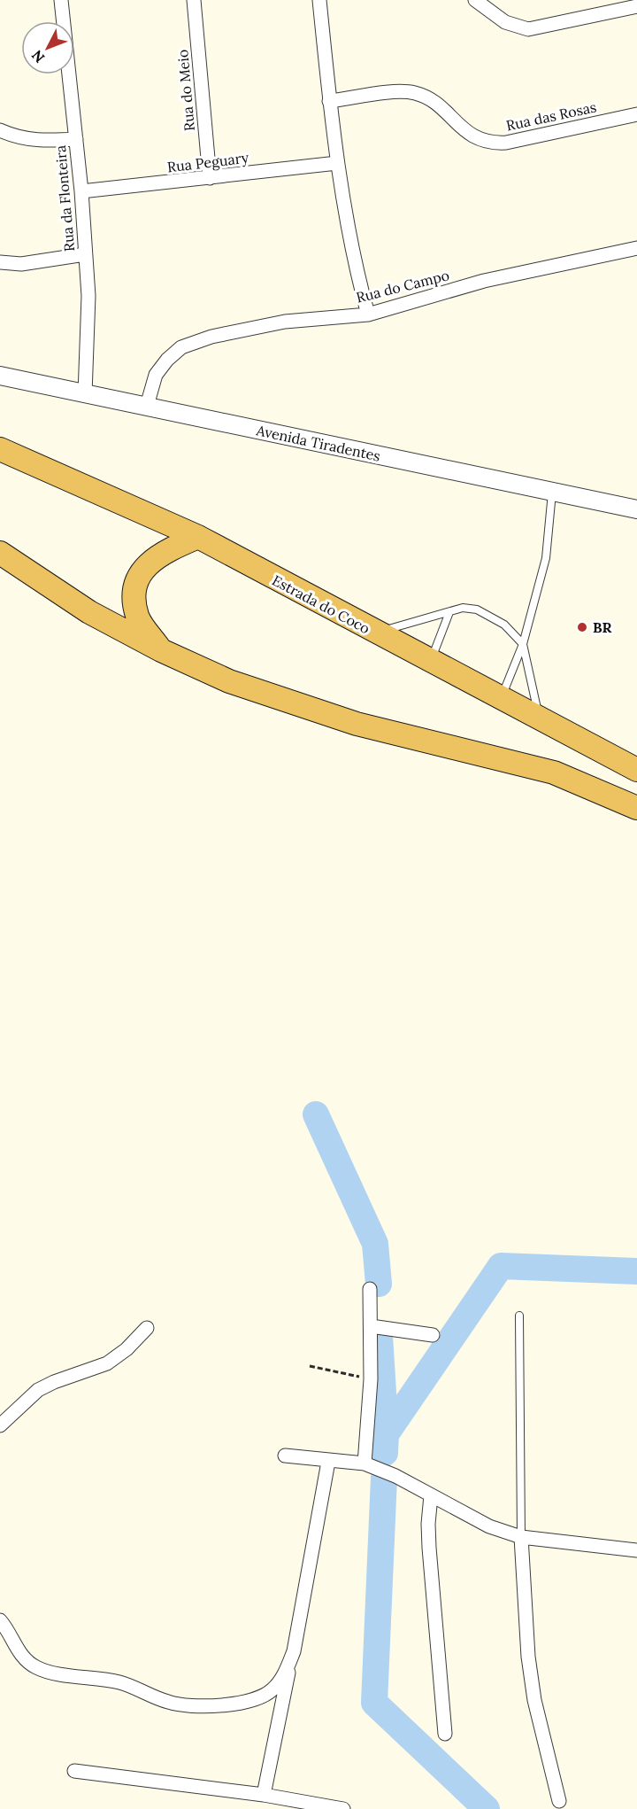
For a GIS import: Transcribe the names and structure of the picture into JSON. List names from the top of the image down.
{
  "streets": {
    "highway": ["Estrada do Coco"],
    "street": [
      "Rua do Meio",
      "Rua das Rosas",
      "Rua Peguary",
      "Rua da Flonteira",
      "Rua do Campo",
      "Avenida Tiradentes"
    ]
  },
  "crossings": [
    ["Rua do Meio", "Rua Peguary"],
    ["Rua Peguary", "Rua da Flonteira"],
    ["Rua da Flonteira", "Avenida Tiradentes"],
    ["Rua do Campo", "Avenida Tiradentes"]
  ],
  "places": ["BR"],
  "north": "bottom left"
}
